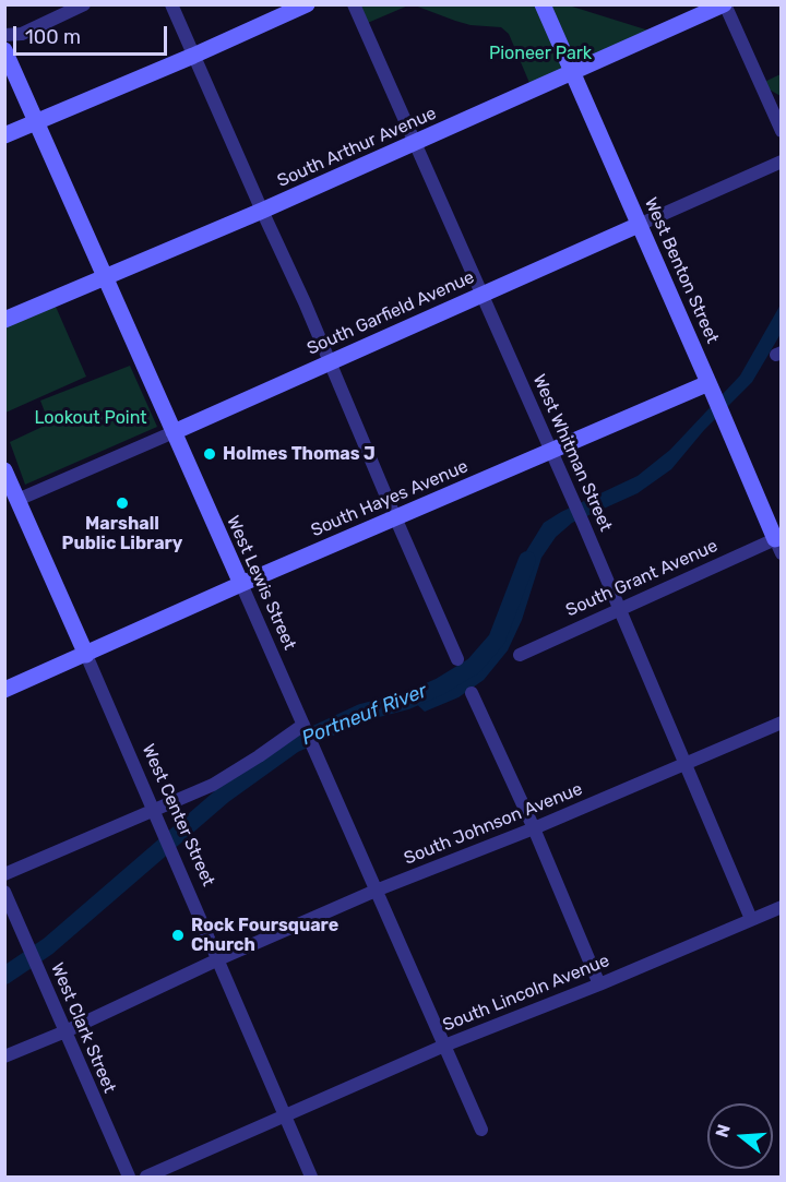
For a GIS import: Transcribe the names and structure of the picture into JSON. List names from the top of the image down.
{
  "streets": {
    "street": [
      "South Arthur Avenue",
      "West Benton Street",
      "South Garfield Avenue",
      "West Whitman Street",
      "South Hayes Avenue",
      "South Grant Avenue",
      "West Lewis Street",
      "West Center Street",
      "South Johnson Avenue",
      "South Lincoln Avenue",
      "West Clark Street"
    ]
  },
  "crossings": [
    ["South Arthur Avenue", "West Benton Street"],
    ["South Arthur Avenue", "West Whitman Street"],
    ["South Arthur Avenue", "West Lewis Street"],
    ["West Benton Street", "South Garfield Avenue"],
    ["West Benton Street", "South Hayes Avenue"],
    ["West Benton Street", "South Grant Avenue"],
    ["South Garfield Avenue", "West Whitman Street"],
    ["South Garfield Avenue", "West Lewis Street"],
    ["South Garfield Avenue", "West Center Street"],
    ["West Whitman Street", "South Hayes Avenue"],
    ["West Whitman Street", "South Grant Avenue"],
    ["West Whitman Street", "South Johnson Avenue"],
    ["West Whitman Street", "South Lincoln Avenue"],
    ["South Hayes Avenue", "West Lewis Street"],
    ["South Hayes Avenue", "West Center Street"],
    ["West Lewis Street", "South Johnson Avenue"],
    ["West Lewis Street", "South Lincoln Avenue"],
    ["West Center Street", "South Johnson Avenue"],
    ["West Center Street", "South Lincoln Avenue"],
    ["South Johnson Avenue", "West Clark Street"]
  ],
  "water": ["Portneuf River"],
  "parks": ["Pioneer Park", "Lookout Point"],
  "places": ["Holmes Thomas J", "Marshall Public Library", "Rock Foursquare Church"],
  "scale_bar": "100 m",
  "north": "left"
}
